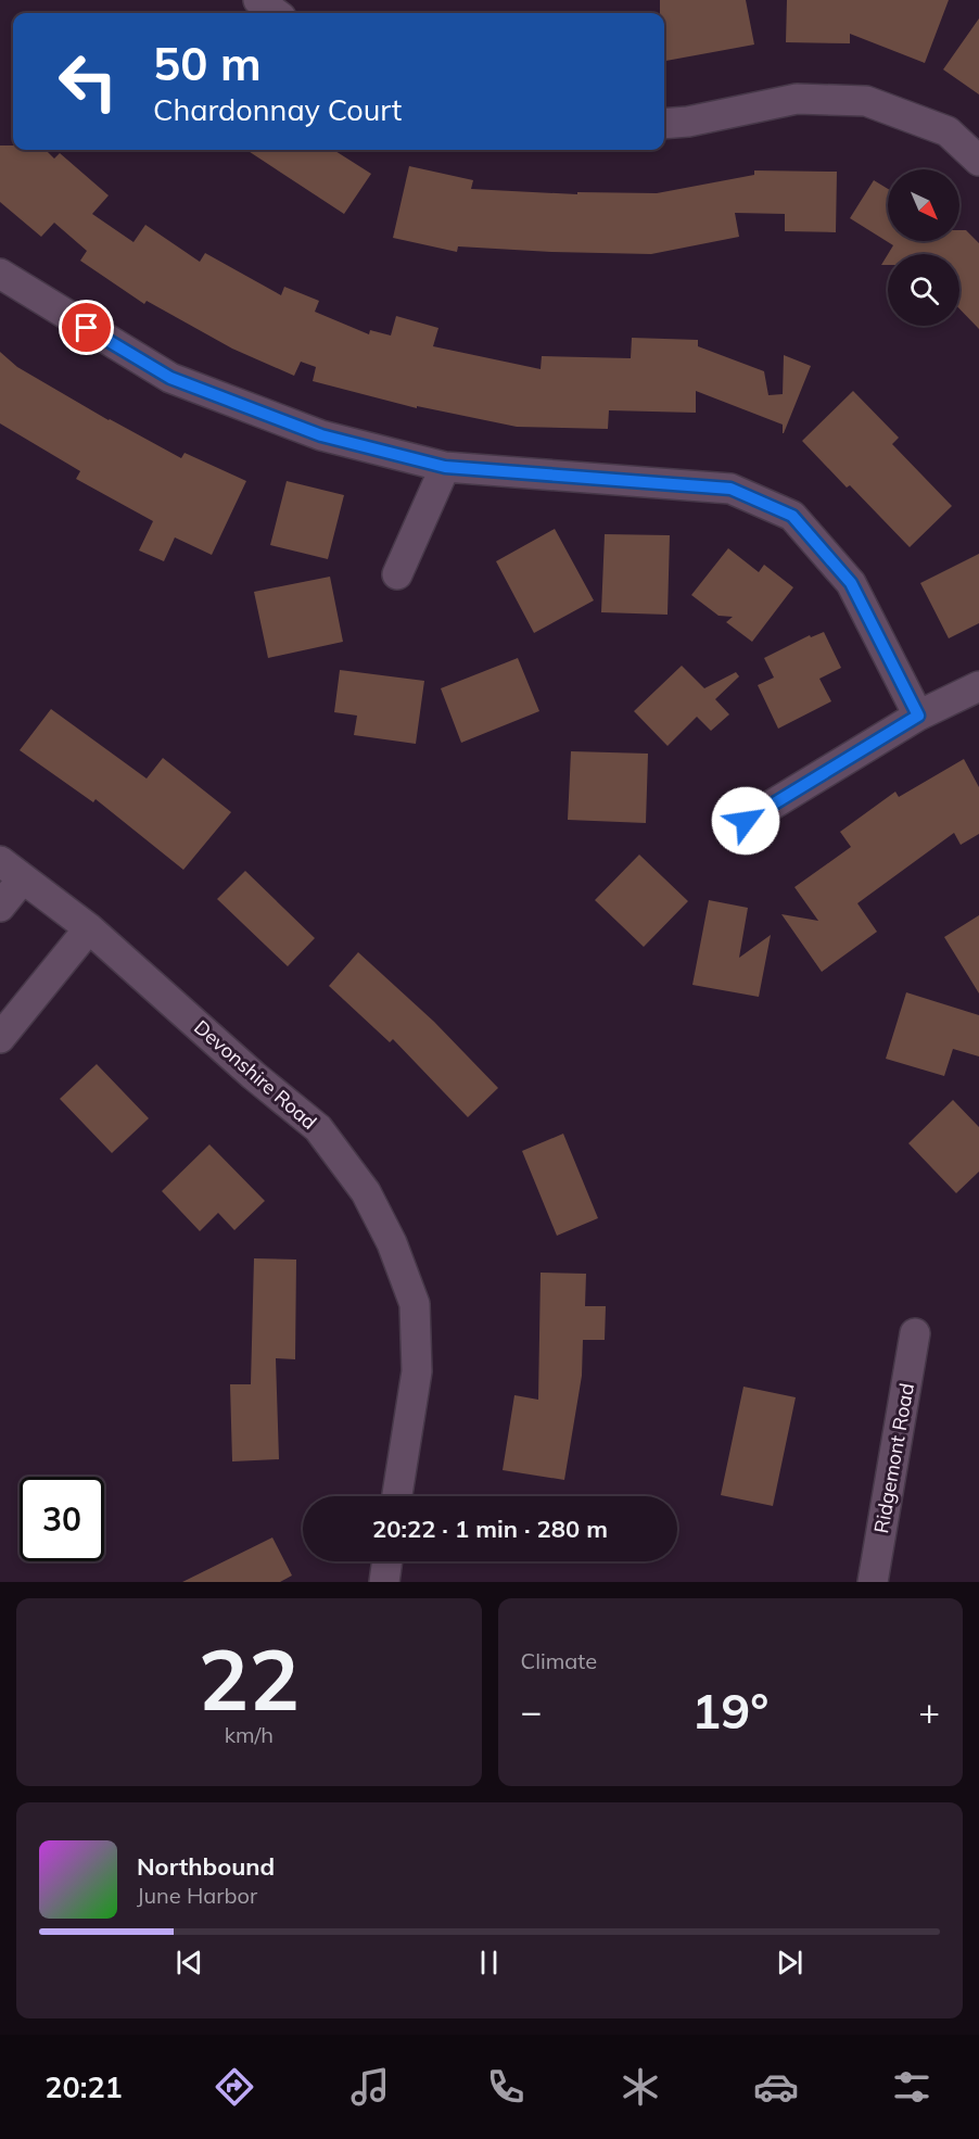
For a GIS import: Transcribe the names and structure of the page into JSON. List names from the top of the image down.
{
  "streets": {
    "street": ["Devonshire Road", "Ridgemont Road"]
  },
  "north": "bottom right",
  "page": {
    "turn": ["50 m", "Chardonnay Court"],
    "limit": "30",
    "trip": "20:22 · 1 min · 280 m",
    "tile": [
      ["22", "km/h"],
      "Climate"
    ],
    "heat": ["−", "19°", "+"],
    "song": ["Northbound", "June Harbor"],
    "tabs": "20:21"
  }
}
